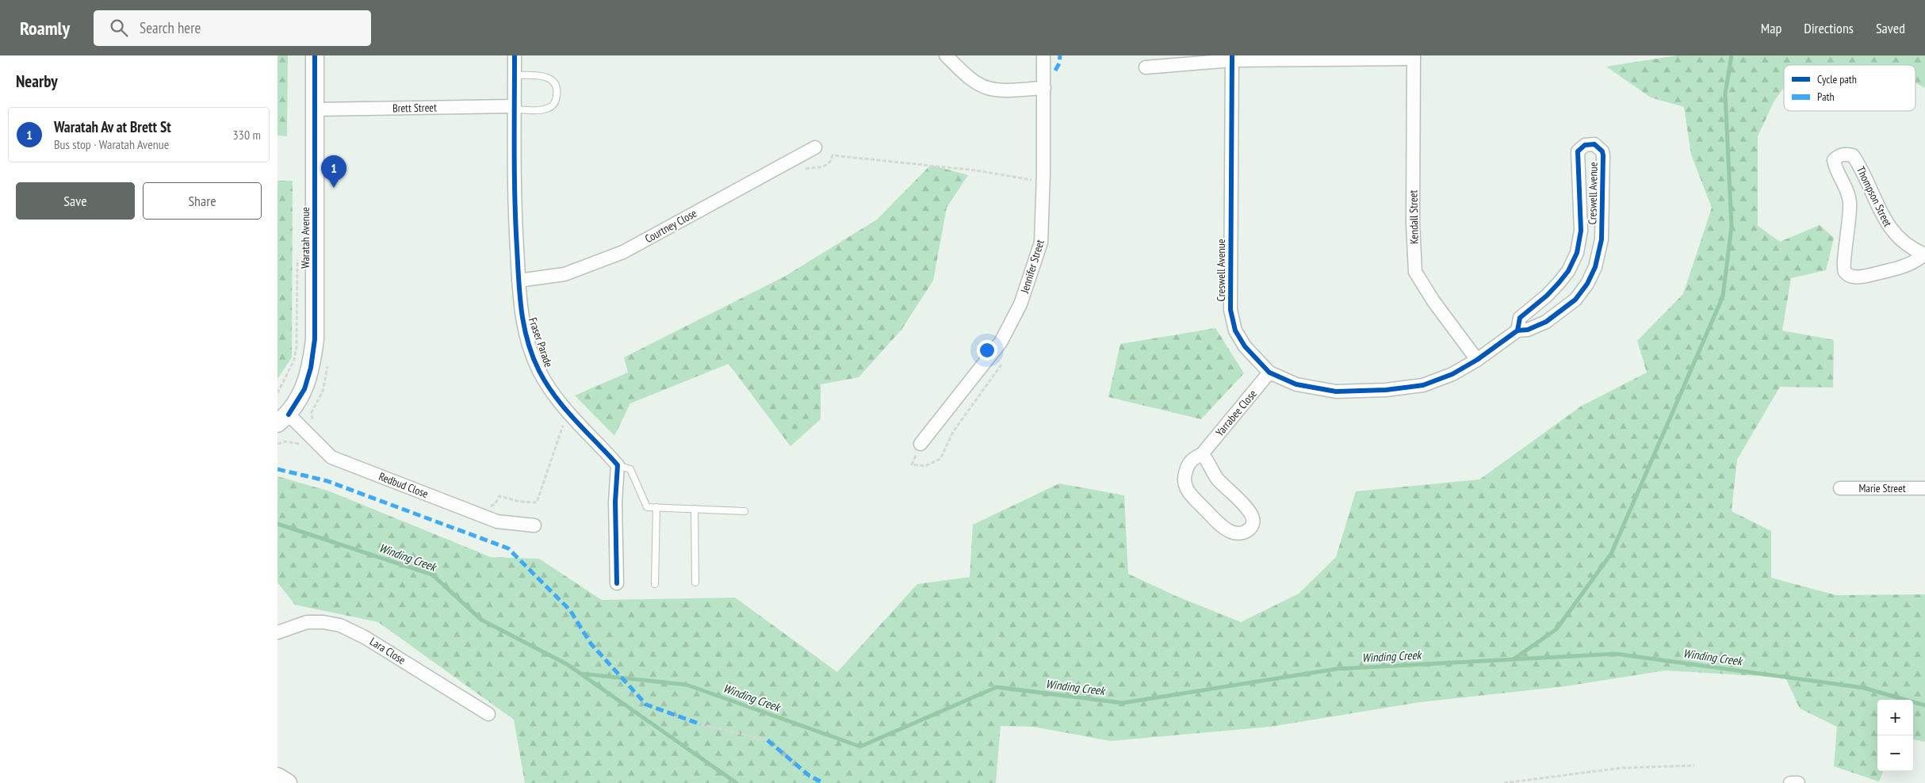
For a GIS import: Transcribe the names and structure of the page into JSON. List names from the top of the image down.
{
  "streets": {
    "street": [
      "Brett Street",
      "Creswell Avenue",
      "Thompson Street",
      "Kendall Street",
      "Courtney Close",
      "Waratah Avenue",
      "Jennifer Street",
      "Fraser Parade",
      "Yarrabee Close",
      "Redbud Close",
      "Marie Street",
      "Lara Close"
    ]
  },
  "crossings": [
    ["Brett Street", "Waratah Avenue"],
    ["Brett Street", "Fraser Parade"],
    ["Creswell Avenue", "Kendall Street"],
    ["Creswell Avenue", "Yarrabee Close"],
    ["Courtney Close", "Fraser Parade"],
    ["Waratah Avenue", "Redbud Close"]
  ],
  "water": ["Winding Creek"],
  "legend": ["Cycle path", "Path"],
  "page": {
    "header": "Roamly",
    "search": "Search here",
    "nav": ["Map", "Directions", "Saved"],
    "heading": "Nearby",
    "list": [
      {
        "mark": "1",
        "name": "Waratah Av at Brett St",
        "note": "Bus stop · Waratah Avenue",
        "value": "330 m"
      }
    ],
    "pins": "1",
    "buttons": ["Save", "Share"],
    "map_buttons": ["+", "−"]
  }
}
